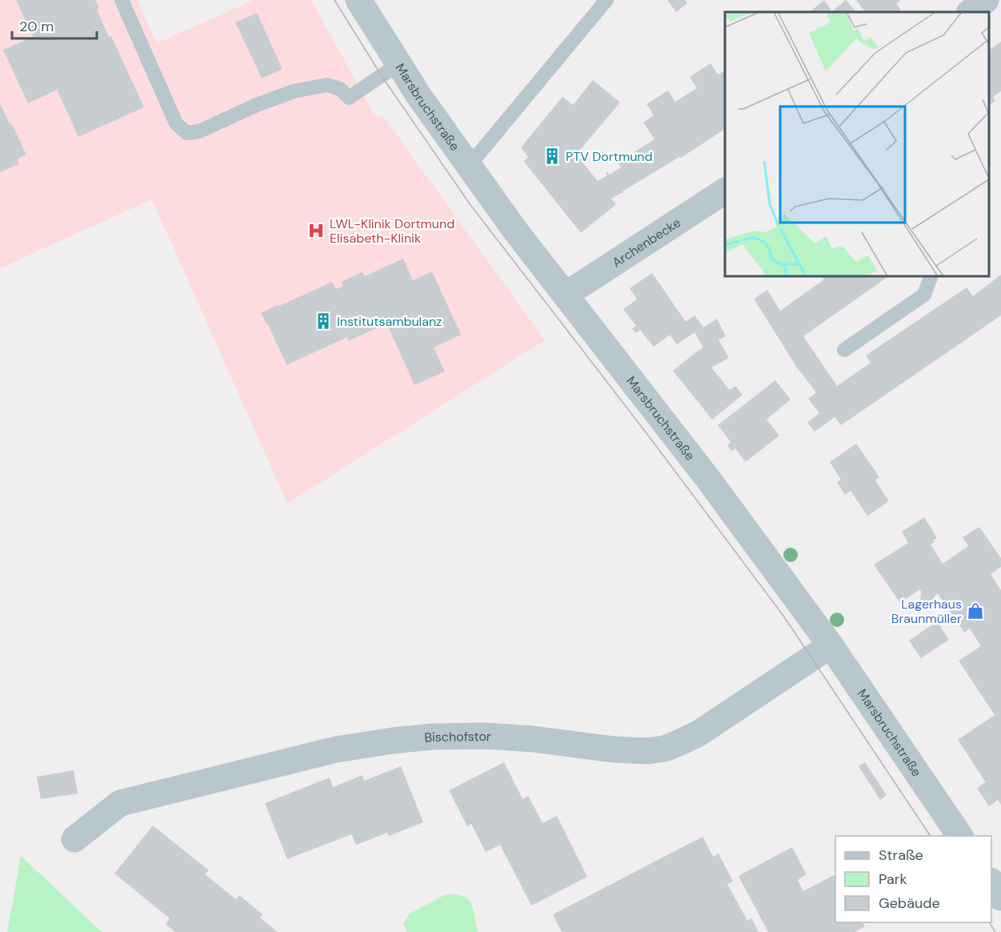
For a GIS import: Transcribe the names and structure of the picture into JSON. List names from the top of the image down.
{
  "streets": {
    "street": ["Marsbruchstraße", "Archenbecke", "Bischofstor"]
  },
  "crossings": [
    ["Marsbruchstraße", "Archenbecke"],
    ["Marsbruchstraße", "Bischofstor"]
  ],
  "places": {
    "building": ["PTV Dortmund", "Institutsambulanz"],
    "hospital": ["LWL-Klinik Dortmund Elisabeth-Klinik"],
    "shop": ["Lagerhaus Braunmüller"]
  },
  "legend": ["Straße", "Park", "Gebäude"],
  "scale_bar": "20 m"
}
